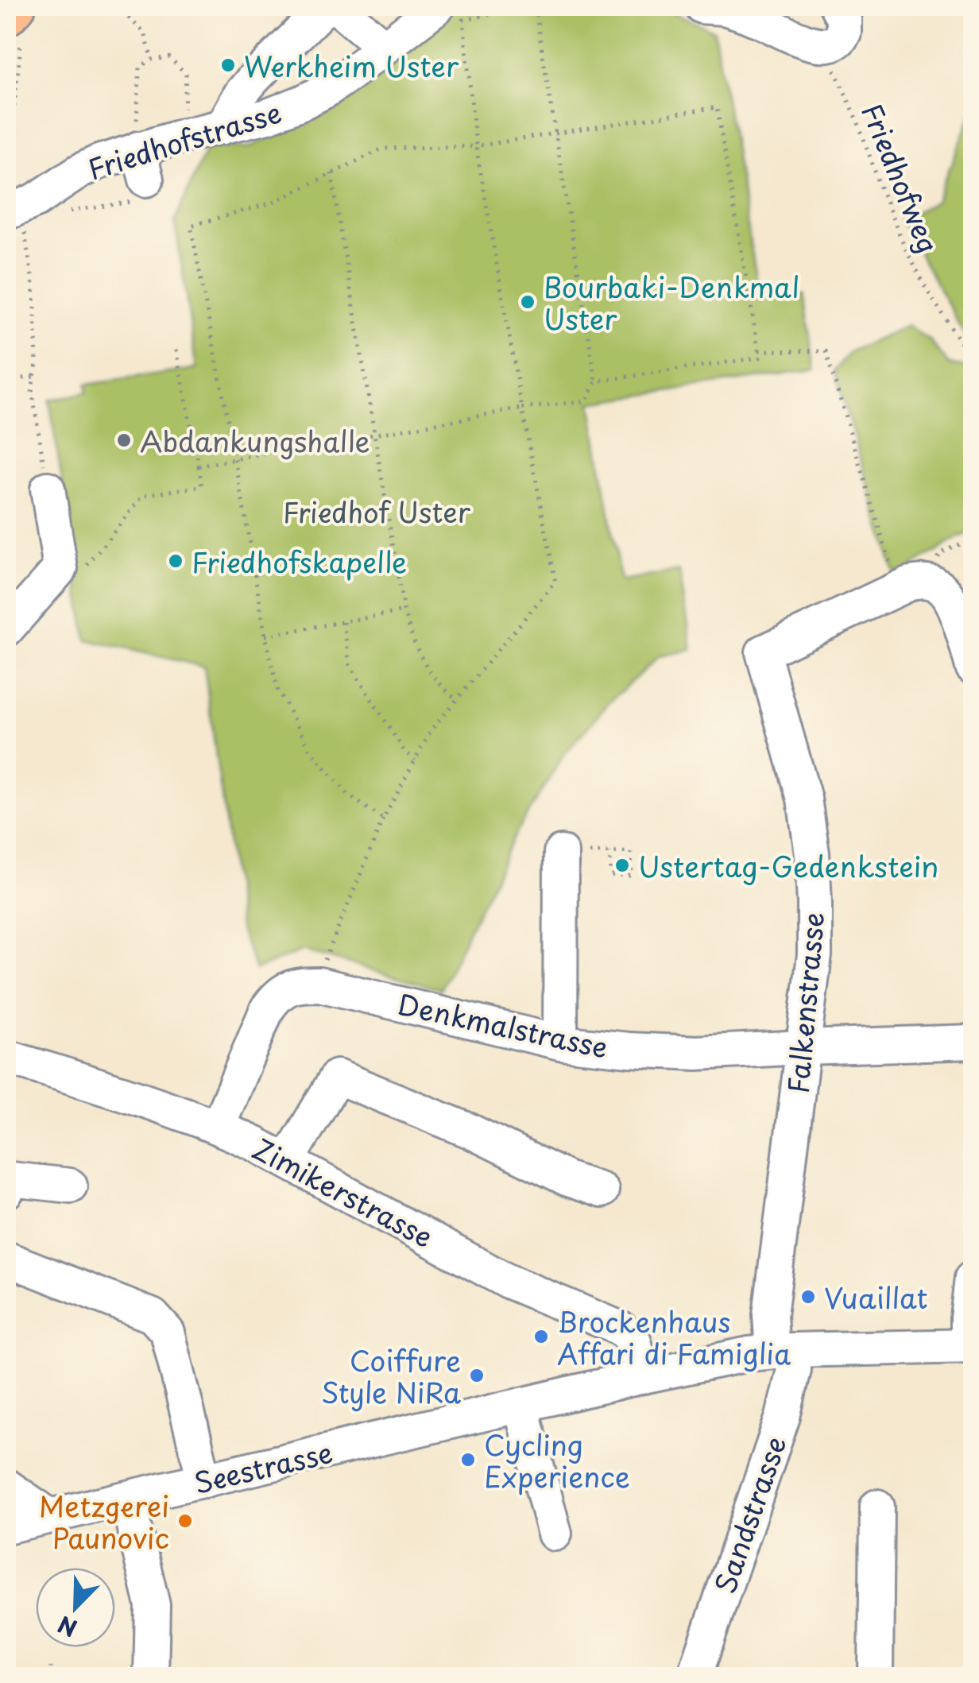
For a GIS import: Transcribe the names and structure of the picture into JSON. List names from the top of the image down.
{
  "streets": {
    "street": [
      "Friedhofstrasse",
      "Falkenstrasse",
      "Denkmalstrasse",
      "Zimikerstrasse",
      "Seestrasse",
      "Sandstrasse"
    ],
    "path": ["Friedhofweg"]
  },
  "crossings": [
    ["Falkenstrasse", "Denkmalstrasse"],
    ["Falkenstrasse", "Seestrasse"],
    ["Falkenstrasse", "Sandstrasse"],
    ["Denkmalstrasse", "Zimikerstrasse"],
    ["Zimikerstrasse", "Seestrasse"],
    ["Seestrasse", "Sandstrasse"]
  ],
  "parks": ["Friedhof Uster"],
  "places": [
    "Werkheim Uster",
    "Bourbaki-Denkmal Uster",
    "Abdankungshalle",
    "Friedhofskapelle",
    "Ustertag-Gedenkstein",
    "Vuaillat",
    "Brockenhaus Affari di Famiglia",
    "Coiffure Style NiRa",
    "Cycling Experience",
    "Metzgerei Paunovic"
  ],
  "north": "bottom left"
}
